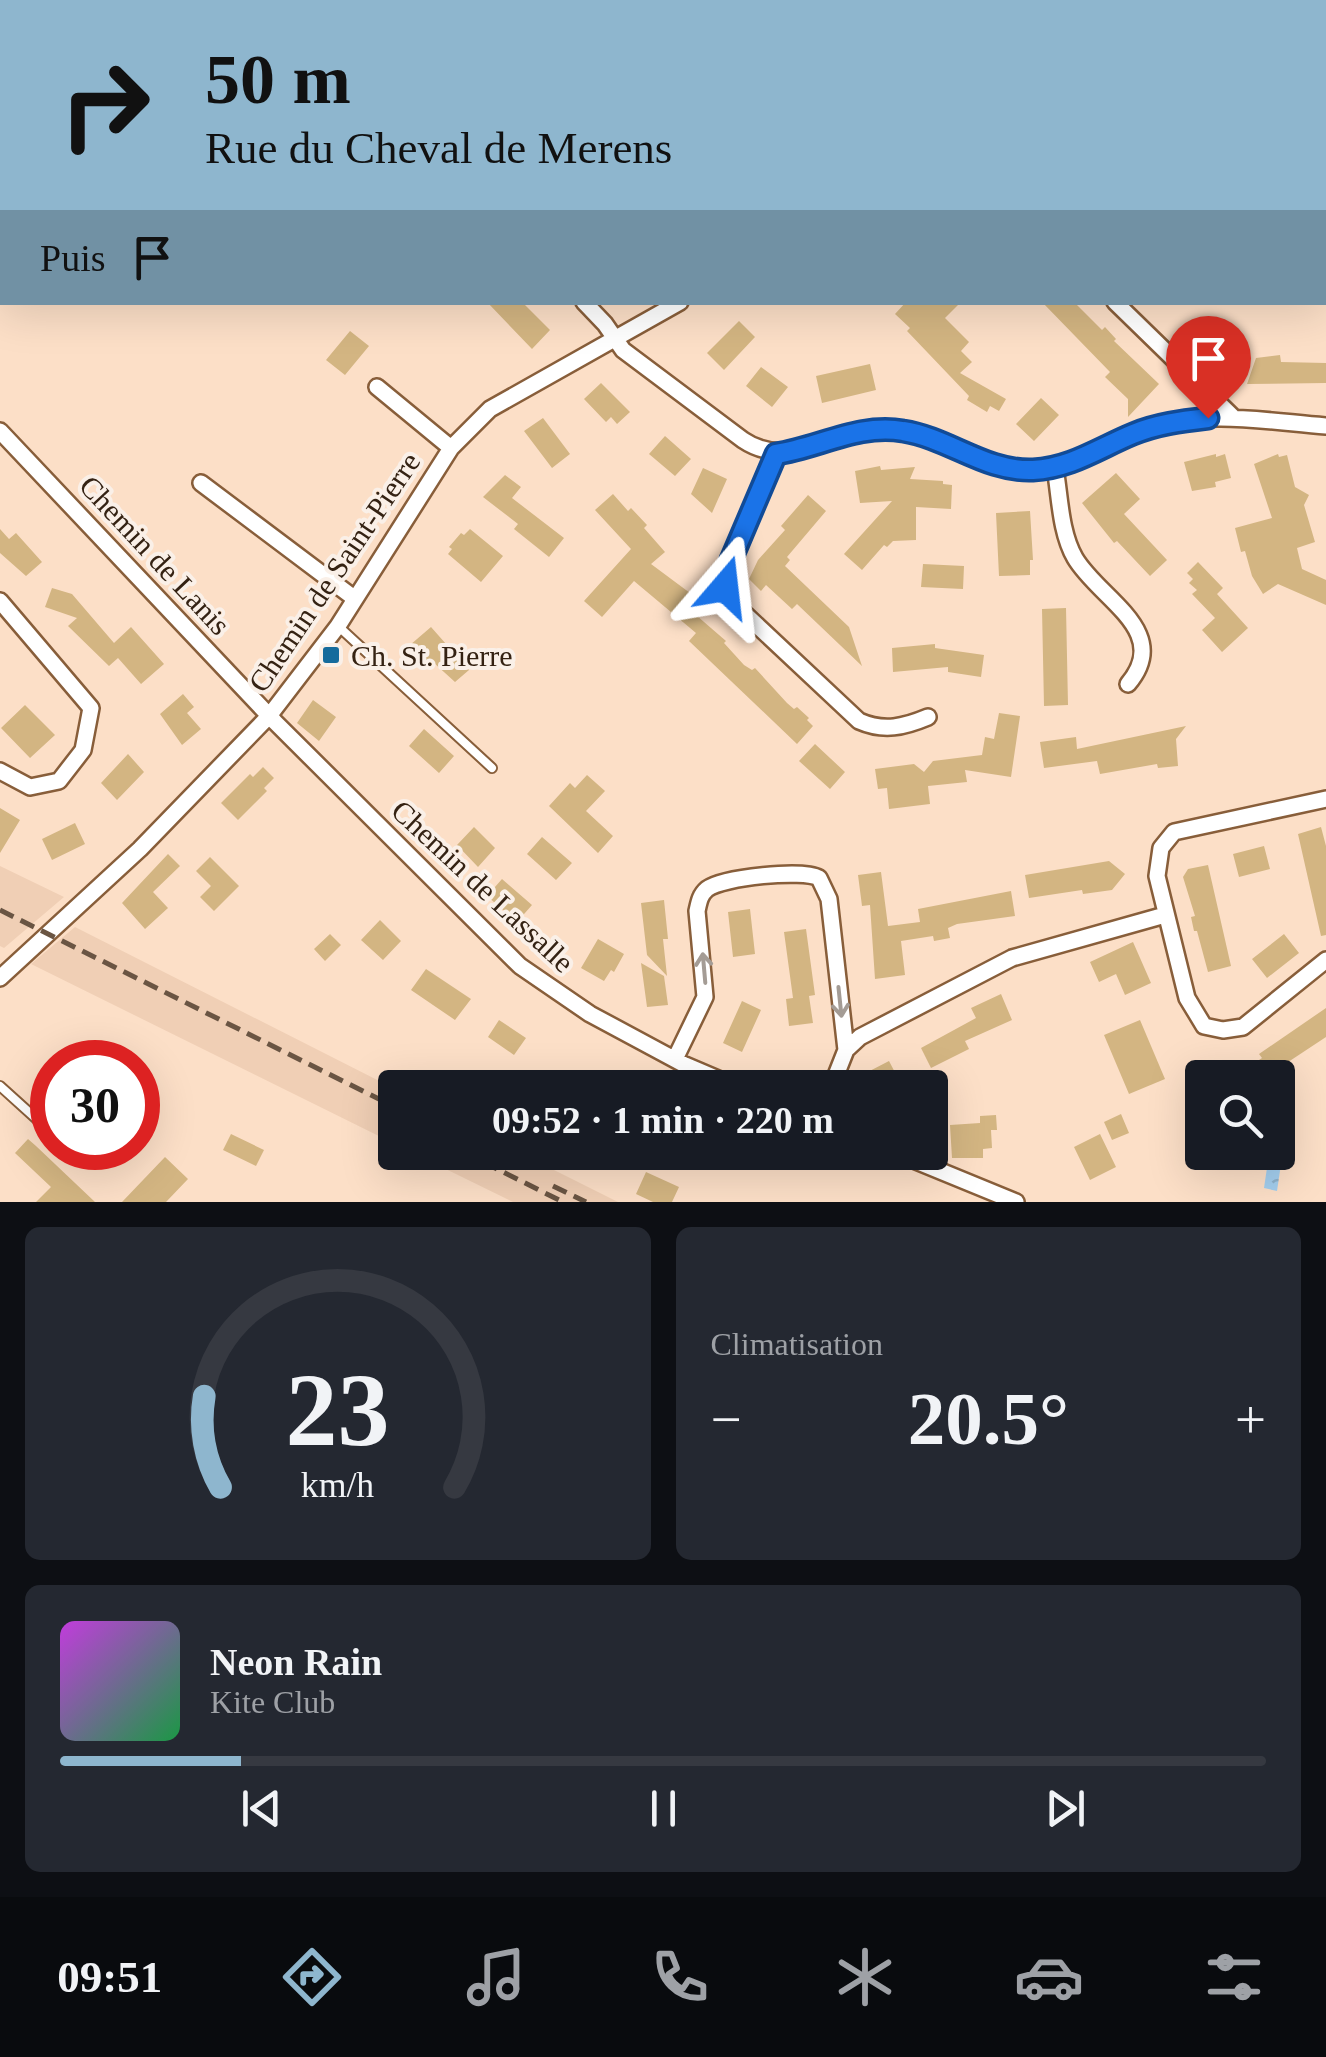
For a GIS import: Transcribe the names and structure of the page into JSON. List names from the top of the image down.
{
  "streets": {
    "street": ["Chemin de Lanis", "Chemin de Saint-Pierre", "Chemin de Lassalle"]
  },
  "crossings": [
    ["Chemin de Lanis", "Chemin de Saint-Pierre"],
    ["Chemin de Lanis", "Chemin de Lassalle"],
    ["Chemin de Saint-Pierre", "Chemin de Lassalle"]
  ],
  "places": {
    "transit": ["Ch. St. Pierre"]
  },
  "page": {
    "turn": ["50 m", "Rue du Cheval de Merens"],
    "then": "Puis",
    "limit": "30",
    "trip": "09:52 · 1 min · 220 m",
    "tile": "Climatisation",
    "heat": ["−", "20.5°", "+"],
    "song": ["Neon Rain", "Kite Club"],
    "tabs": "09:51",
    "gauge": ["23", "km/h"]
  }
}
